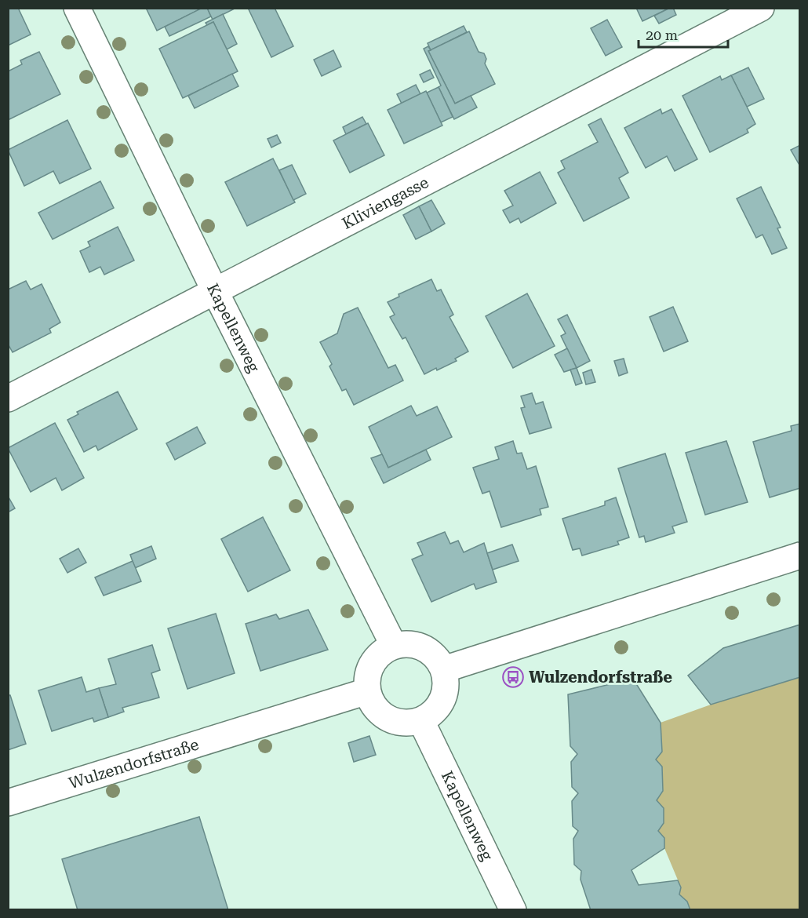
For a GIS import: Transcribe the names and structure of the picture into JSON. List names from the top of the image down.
{
  "streets": {
    "street": ["Kliviengasse", "Kapellenweg", "Wulzendorfstraße"]
  },
  "crossings": [
    ["Kliviengasse", "Kapellenweg"],
    ["Kapellenweg", "Wulzendorfstraße"]
  ],
  "places": {
    "bus stop": ["Wulzendorfstraße"]
  },
  "scale_bar": "20 m"
}
